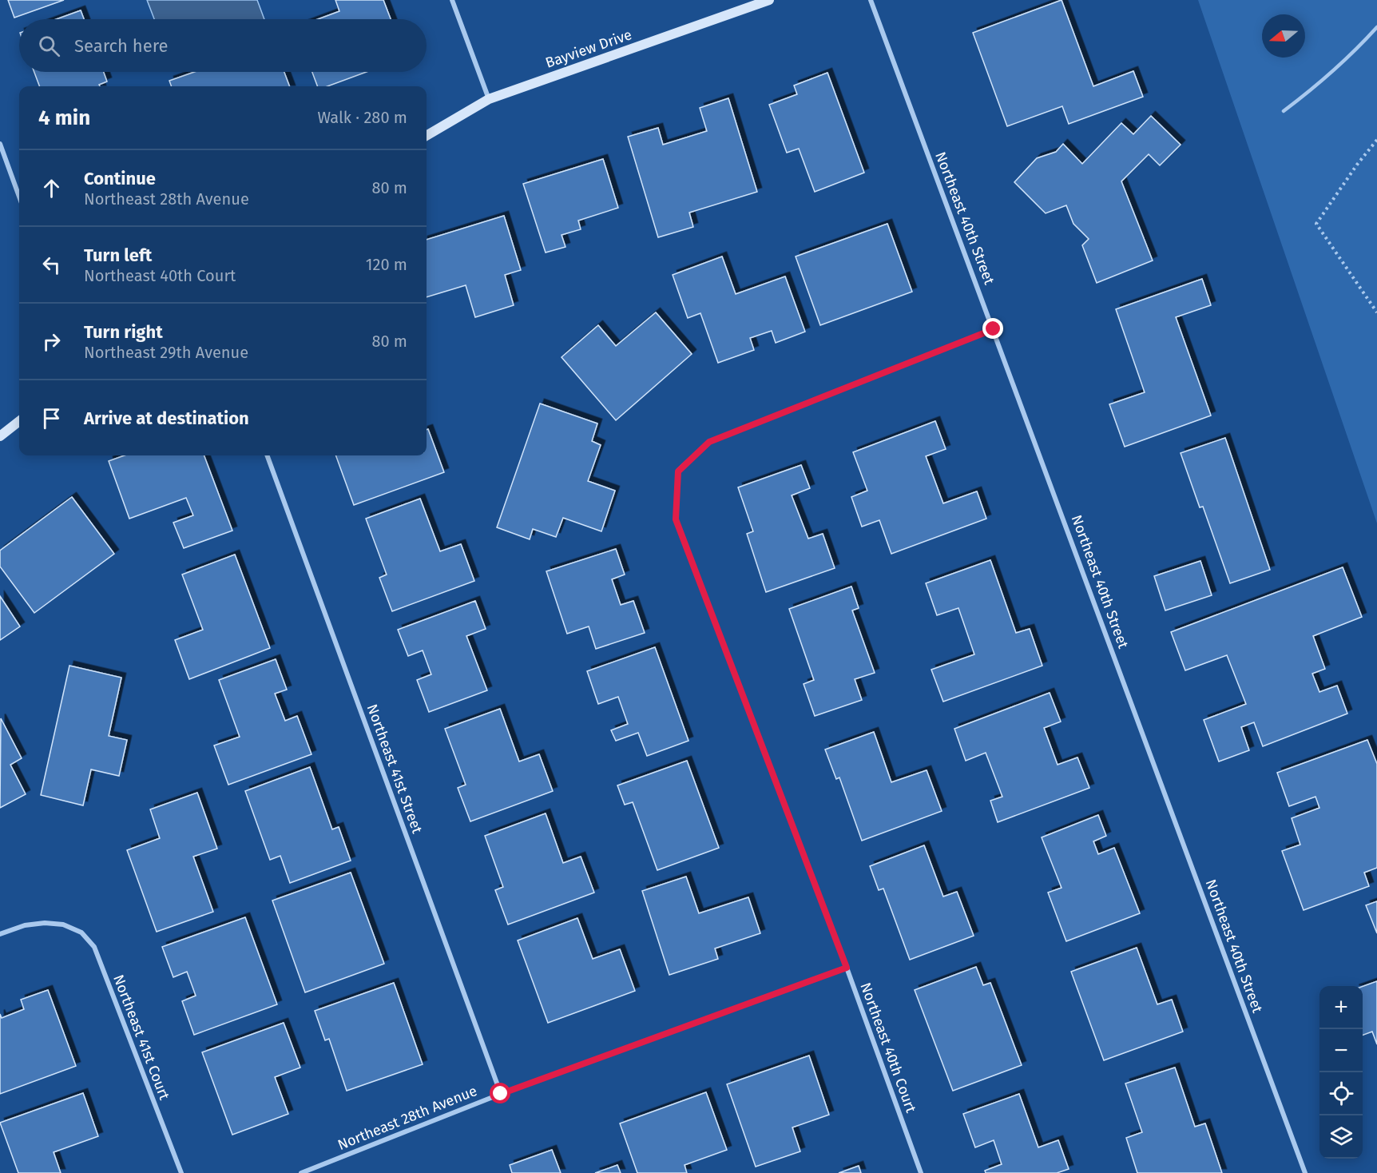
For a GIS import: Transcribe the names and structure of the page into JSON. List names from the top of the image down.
{
  "streets": {
    "street": [
      "Bayview Drive",
      "Northeast 40th Street",
      "Northeast 41st Street",
      "Northeast 41st Court",
      "Northeast 40th Court",
      "Northeast 28th Avenue"
    ]
  },
  "crossings": [
    ["Northeast 40th Street", "Northeast 40th Court"],
    ["Northeast 41st Street", "Northeast 28th Avenue"],
    ["Northeast 40th Court", "Northeast 28th Avenue"]
  ],
  "north": "left",
  "page": {
    "search": "Search here",
    "heading": ["4 min", "Walk · 280 m"],
    "list": [
      ["Continue", "Northeast 28th Avenue", "80 m"],
      ["Turn left", "Northeast 40th Court", "120 m"],
      ["Turn right", "Northeast 29th Avenue", "80 m"],
      "Arrive at destination"
    ],
    "map_buttons": ["+", "−"]
  }
}
